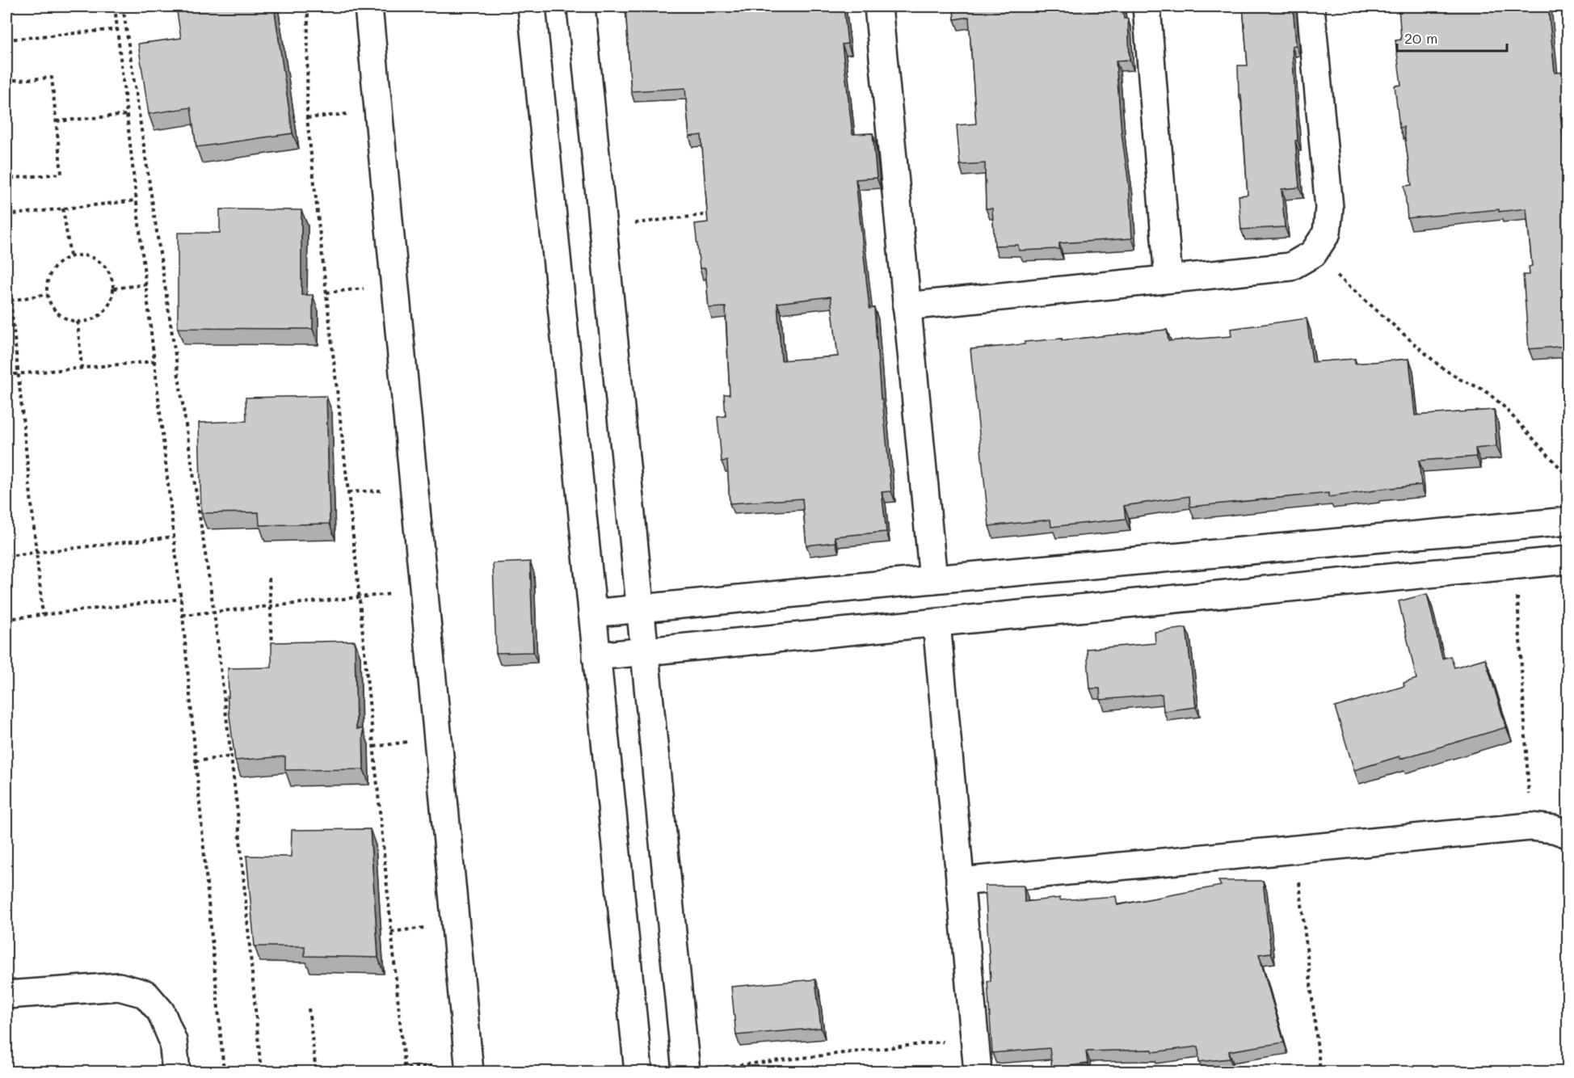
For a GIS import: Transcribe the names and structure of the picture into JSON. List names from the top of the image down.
{
  "scale_bar": "20 m"
}
